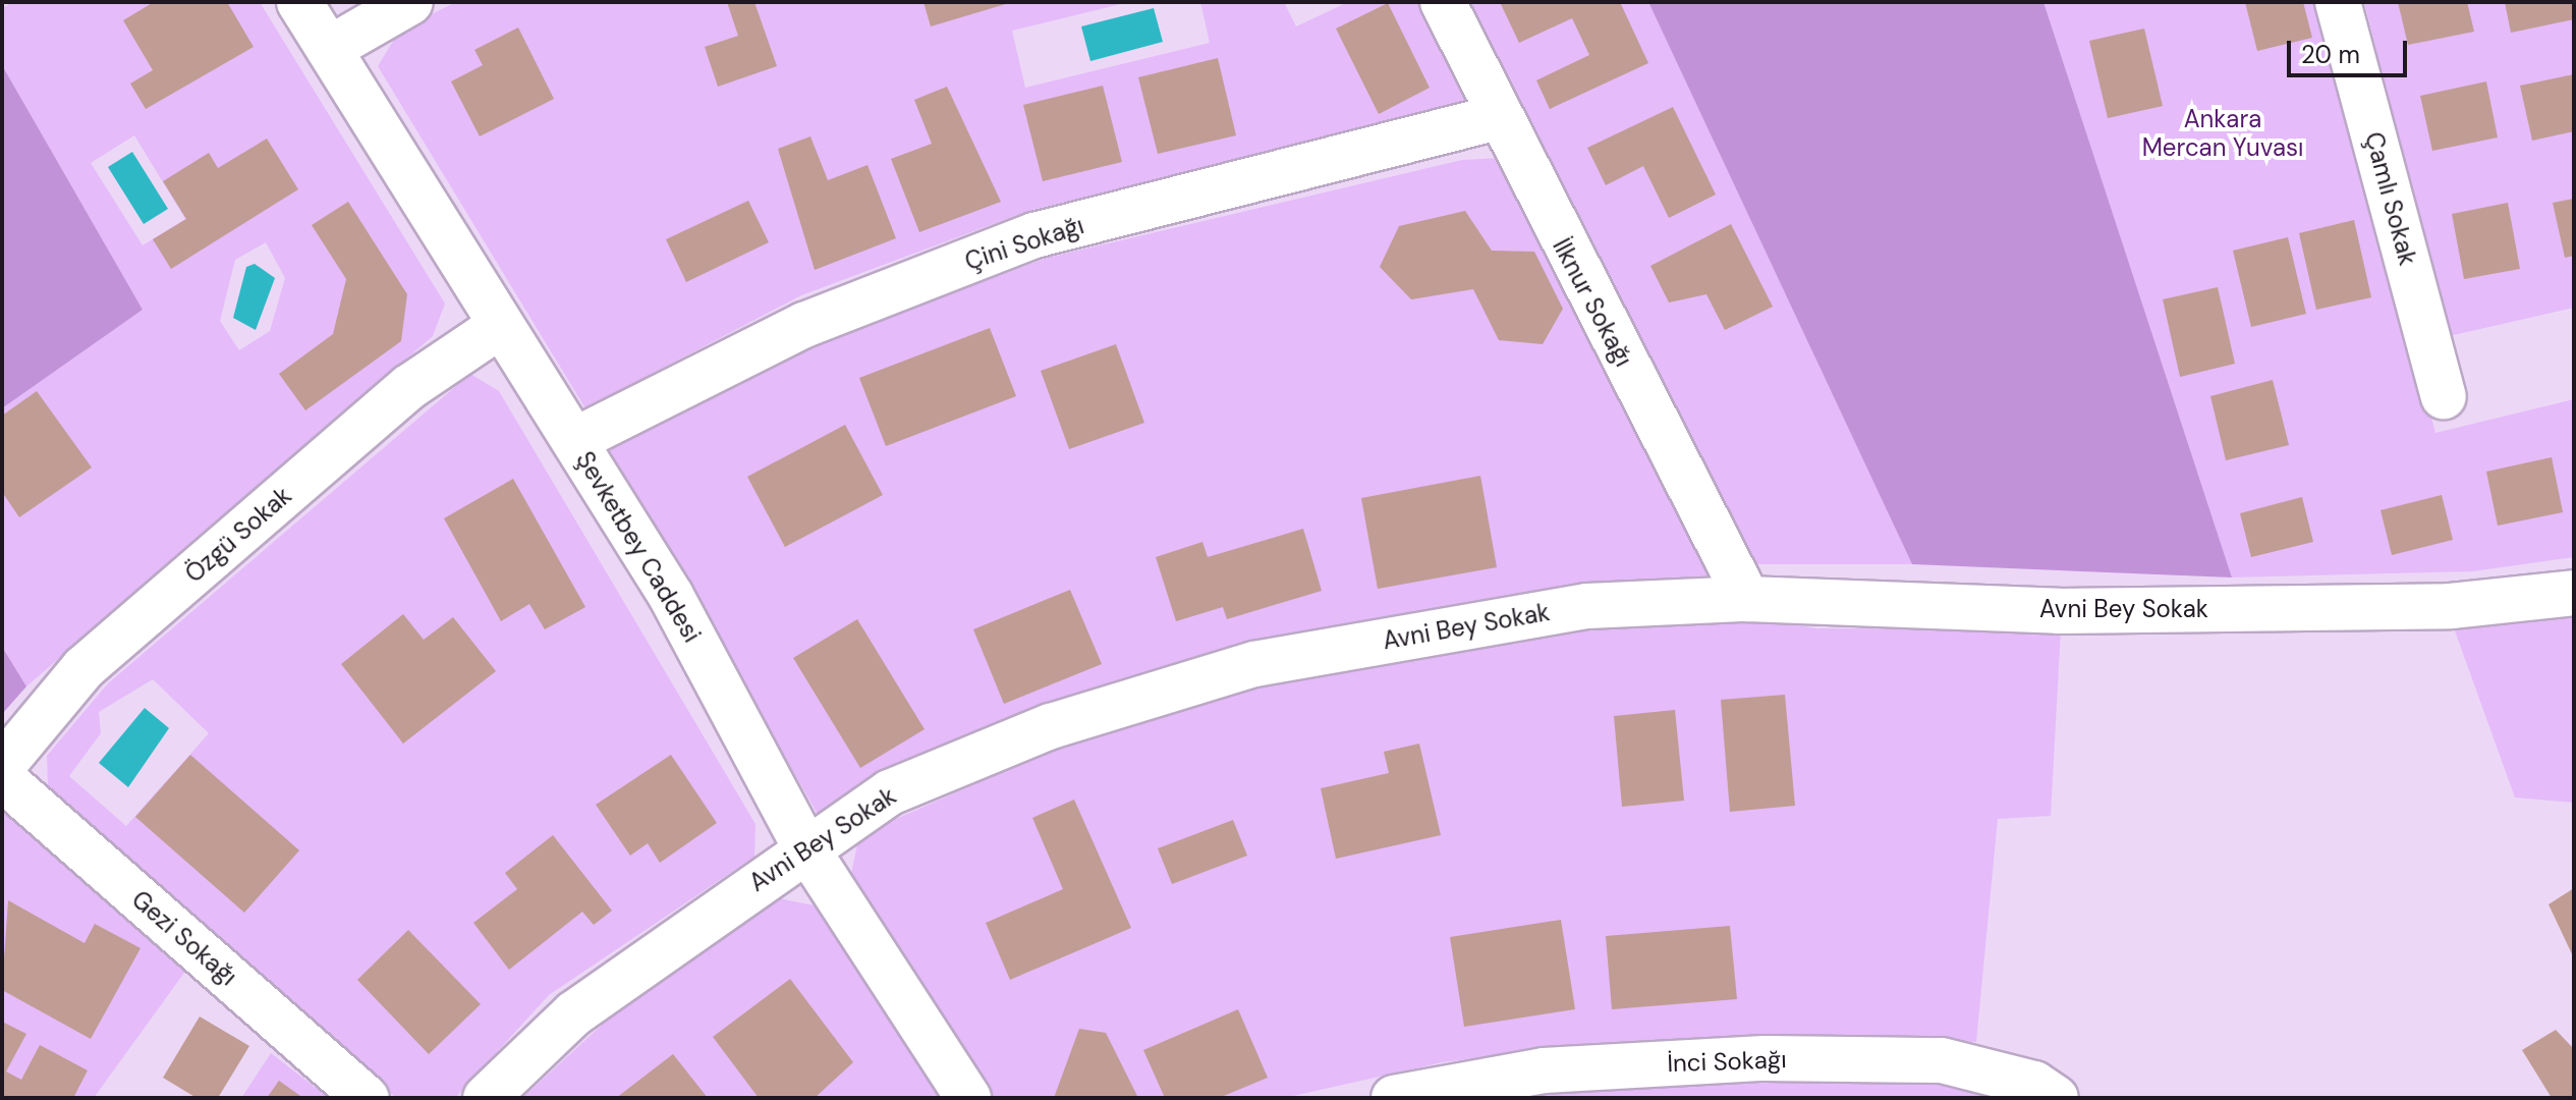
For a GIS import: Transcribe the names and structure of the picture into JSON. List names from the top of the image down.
{
  "streets": {
    "street": [
      "Çamlı Sokak",
      "Çini Sokağı",
      "İlknur Sokağı",
      "Özgü Sokak",
      "Şevketbey Caddesi",
      "Avni Bey Sokak",
      "Gezi Sokağı",
      "İnci Sokağı"
    ]
  },
  "crossings": [
    ["Çini Sokağı", "İlknur Sokağı"],
    ["Çini Sokağı", "Şevketbey Caddesi"],
    ["İlknur Sokağı", "Avni Bey Sokak"],
    ["Özgü Sokak", "Şevketbey Caddesi"],
    ["Şevketbey Caddesi", "Avni Bey Sokak"]
  ],
  "parks": ["Ankara Mercan Yuvası"],
  "scale_bar": "20 m"
}
